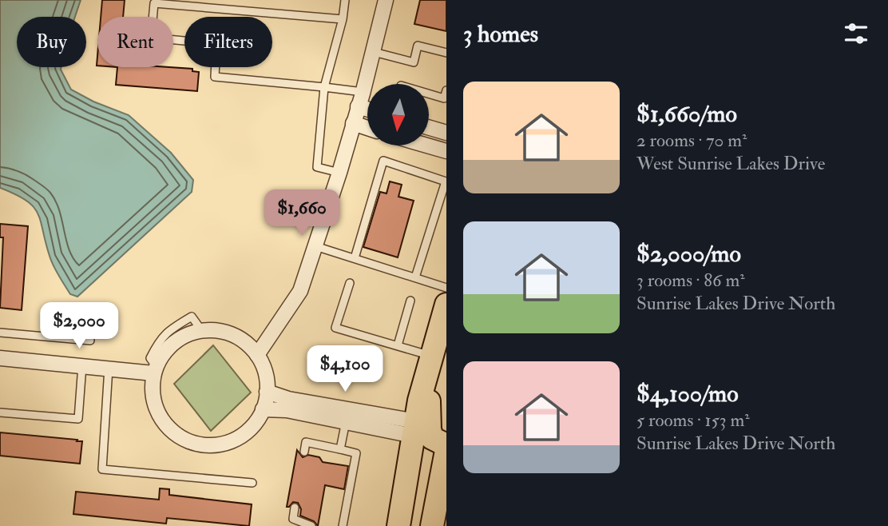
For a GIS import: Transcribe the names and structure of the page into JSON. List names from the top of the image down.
{
  "north": "bottom",
  "page": {
    "heading": "3 homes",
    "chip": ["Buy", "Rent", "Filters"],
    "list": [
      {
        "name": "$1,660/mo",
        "note": "2 rooms · 70 m² · West Sunrise Lakes Drive"
      },
      {
        "name": "$2,000/mo",
        "note": "3 rooms · 86 m² · Sunrise Lakes Drive North"
      },
      {
        "name": "$4,100/mo",
        "note": "5 rooms · 153 m² · Sunrise Lakes Drive North"
      }
    ],
    "price": ["$1,660", "$2,000", "$4,100"]
  }
}
